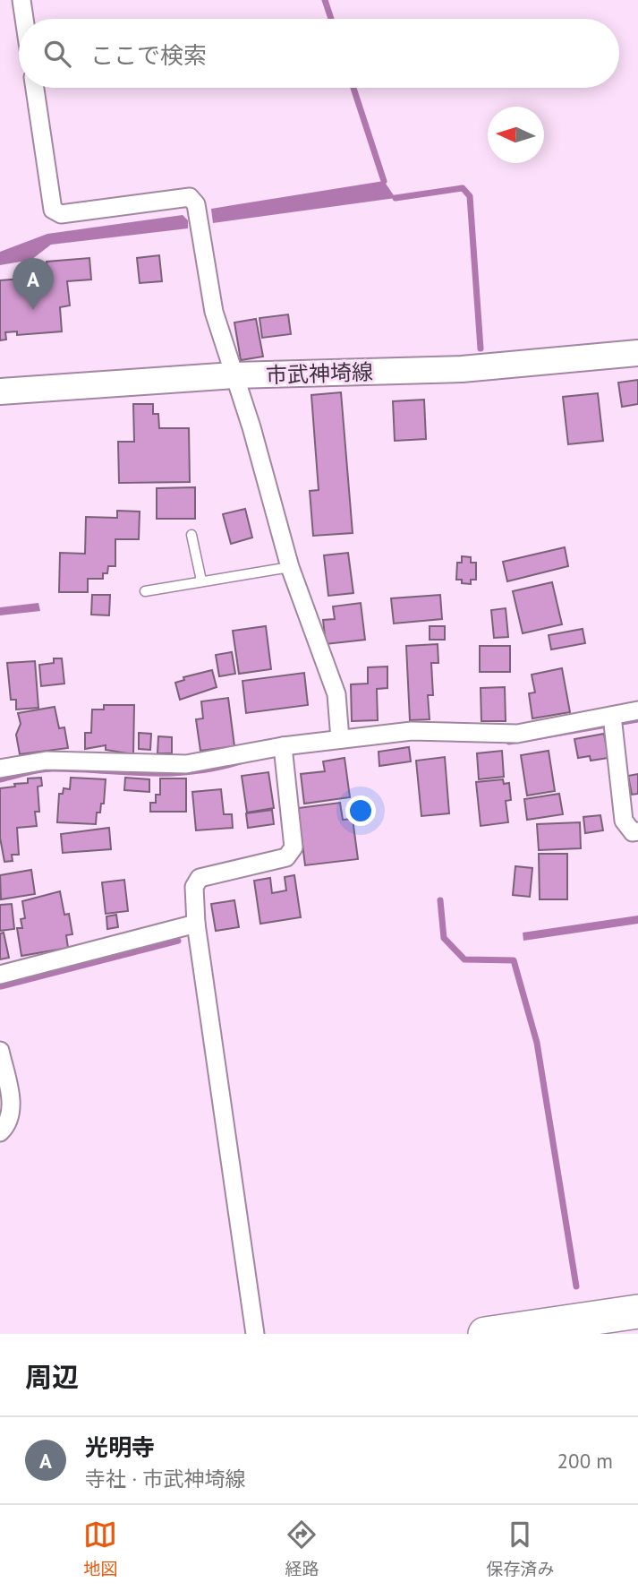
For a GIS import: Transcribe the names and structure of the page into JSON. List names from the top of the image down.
{
  "streets": {
    "main road": ["市武神埼線"]
  },
  "north": "left",
  "page": {
    "search": "ここで検索",
    "pins": "A",
    "heading": "周辺",
    "list": [
      {
        "mark": "A",
        "name": "光明寺",
        "note": "寺社 · 市武神埼線",
        "value": "200 m"
      }
    ],
    "nav": ["地図", "経路", "保存済み"]
  }
}
